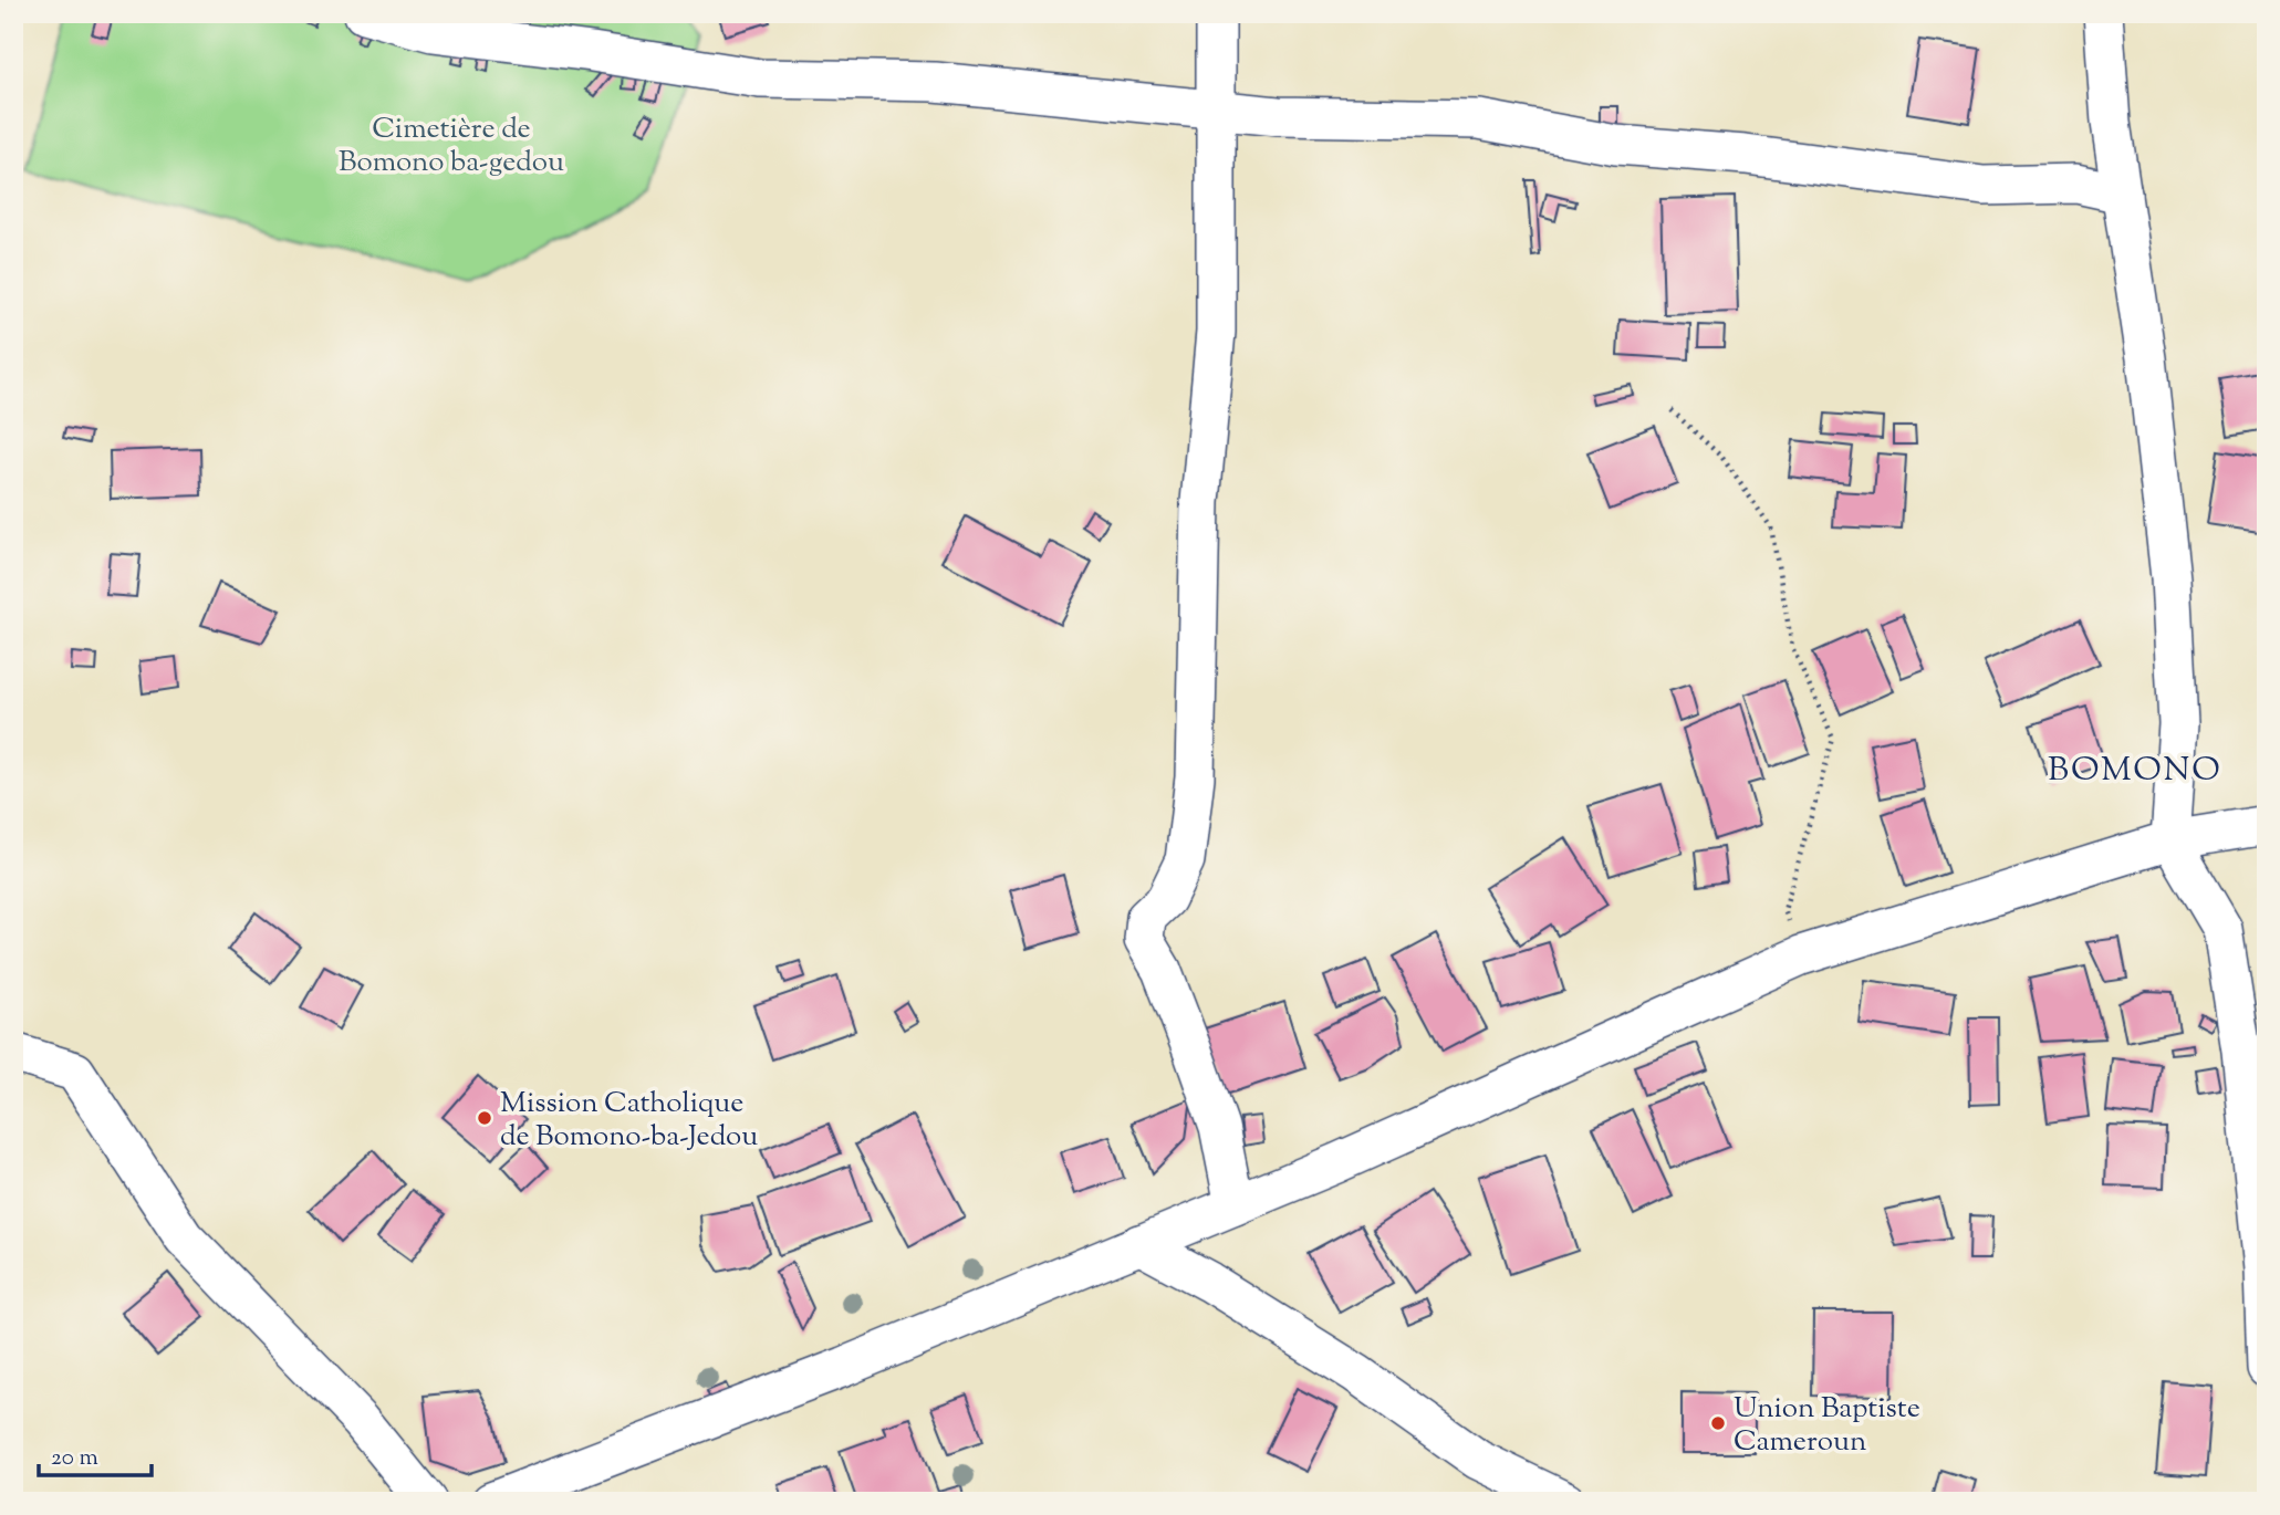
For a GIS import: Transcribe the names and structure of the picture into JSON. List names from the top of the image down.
{
  "districts": ["BOMONO"],
  "parks": ["Cimetière de Bomono ba-gedou"],
  "places": ["Mission Catholique de Bomono-ba-Jedou", "Union Baptiste Cameroun"],
  "scale_bar": "20 m"
}
